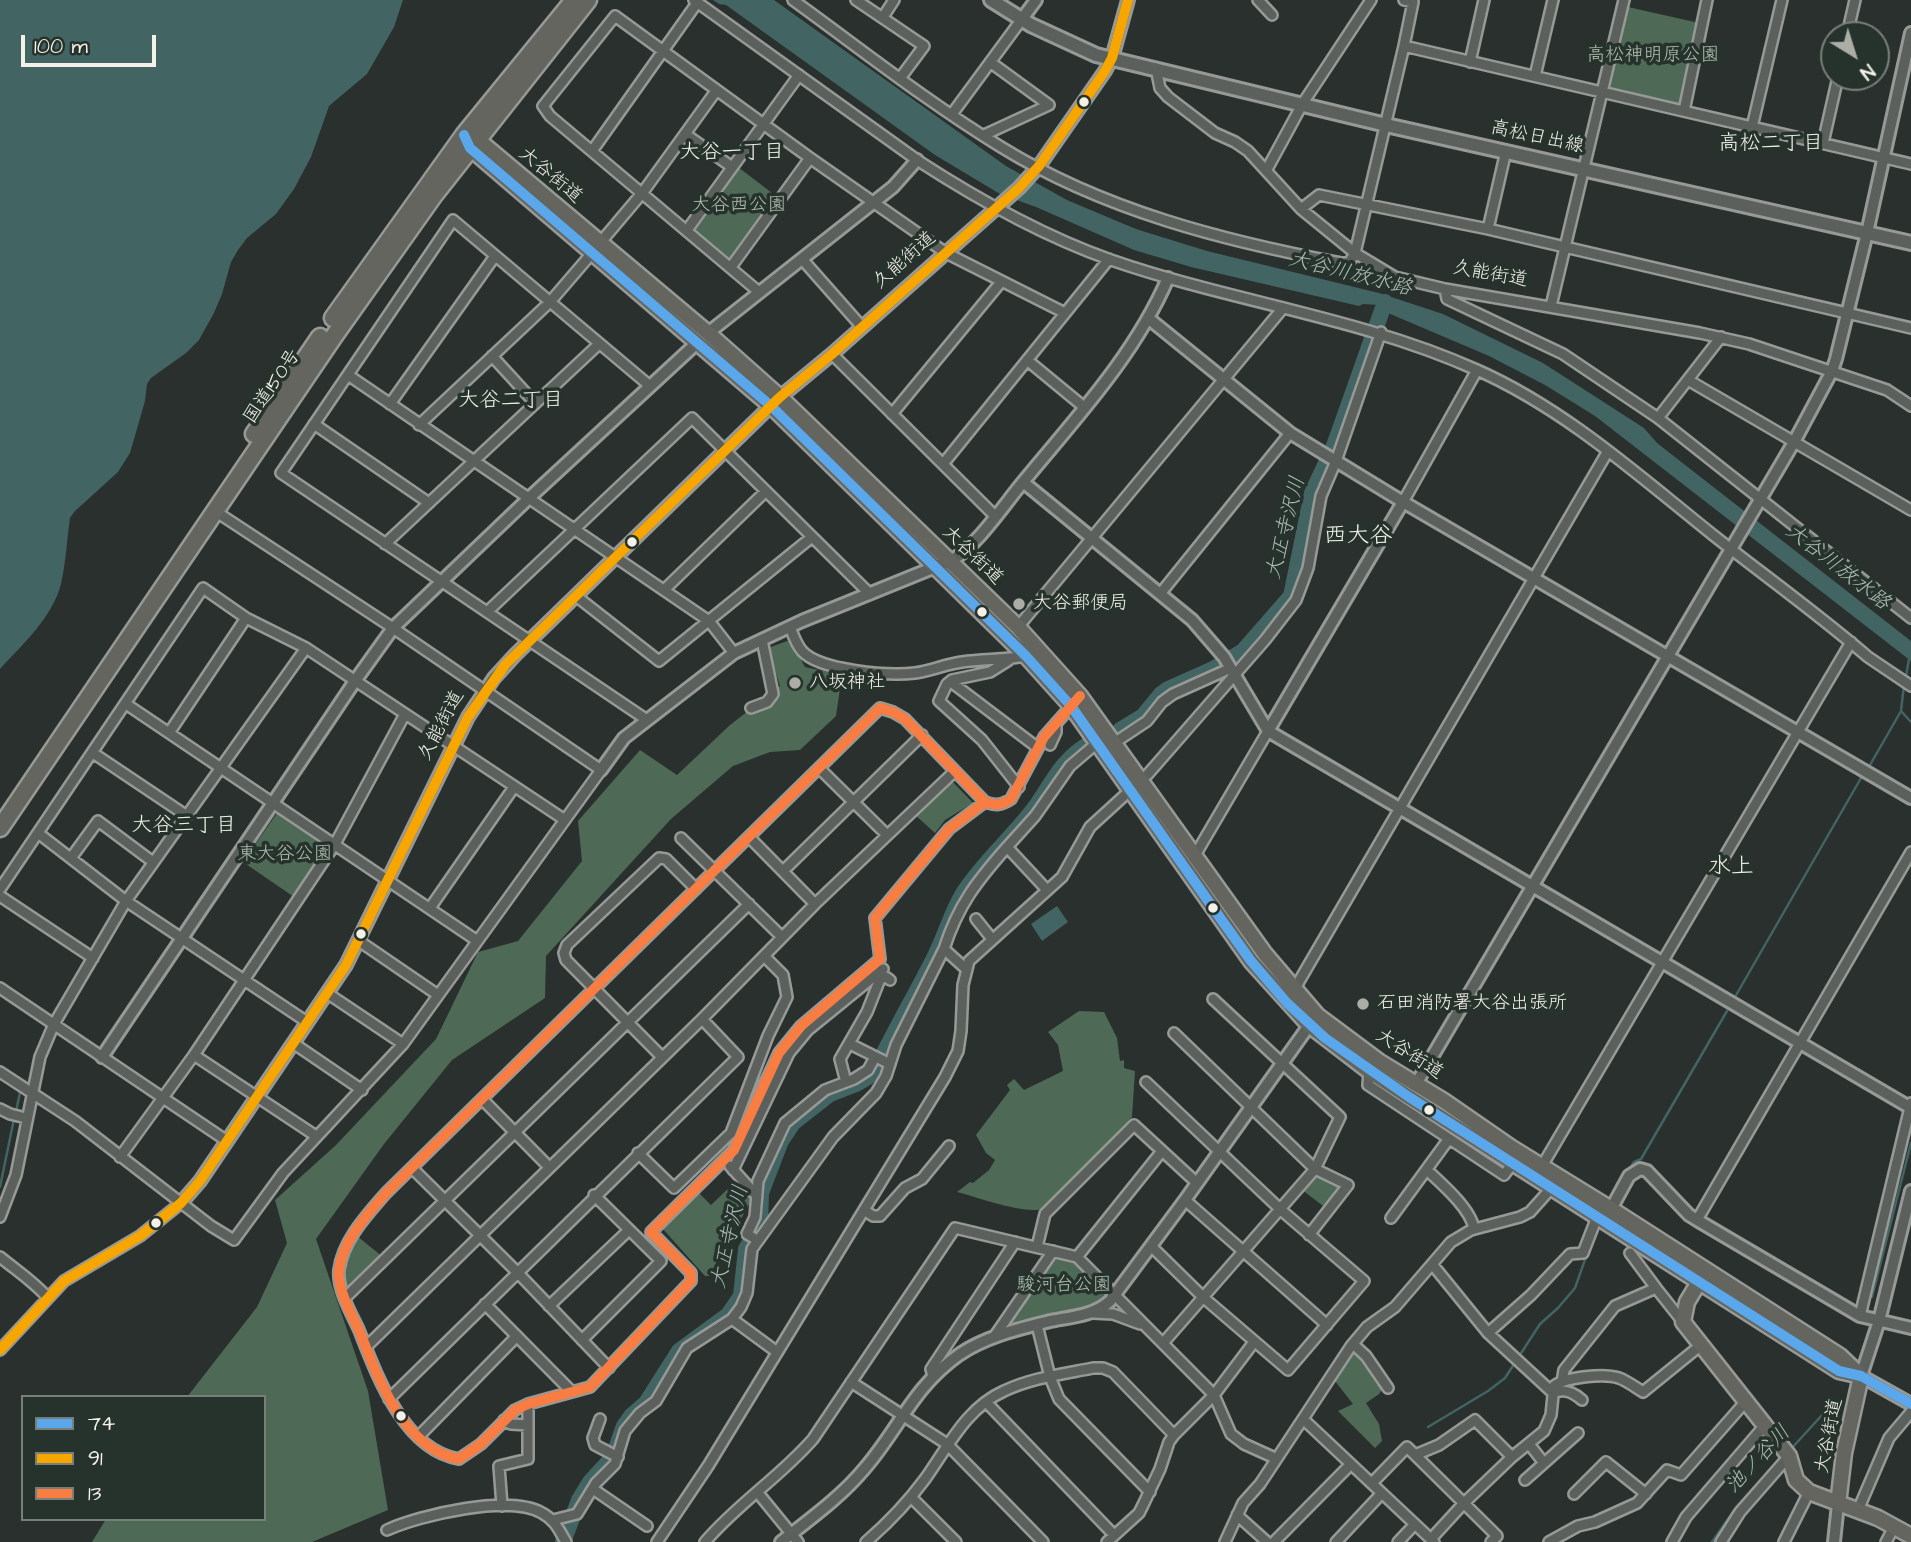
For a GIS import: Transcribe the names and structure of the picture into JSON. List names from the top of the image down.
{
  "streets": {
    "highway": ["国道150号"],
    "main road": ["高松日出線", "大谷街道"],
    "street": ["久能街道"]
  },
  "crossings": [
    ["高松日出線", "久能街道"],
    ["大谷街道", "久能街道"],
    ["大谷街道", "国道150号"]
  ],
  "districts": [
    "高松二丁目",
    "大谷一丁目",
    "大谷二丁目",
    "西大谷",
    "大谷三丁目",
    "水上"
  ],
  "water": ["大谷川放水路", "大正寺沢川", "池ノ谷川"],
  "parks": [
    "高松神明原公園",
    "大谷西公園",
    "東大谷公園",
    "駿河台公園"
  ],
  "places": ["大谷郵便局", "八坂神社", "石田消防署大谷出張所"],
  "lines": ["transit line 91", "transit line 74", "transit line 13"],
  "legend": ["74", "91", "13"],
  "scale_bar": "100 m",
  "north": "bottom right"
}
